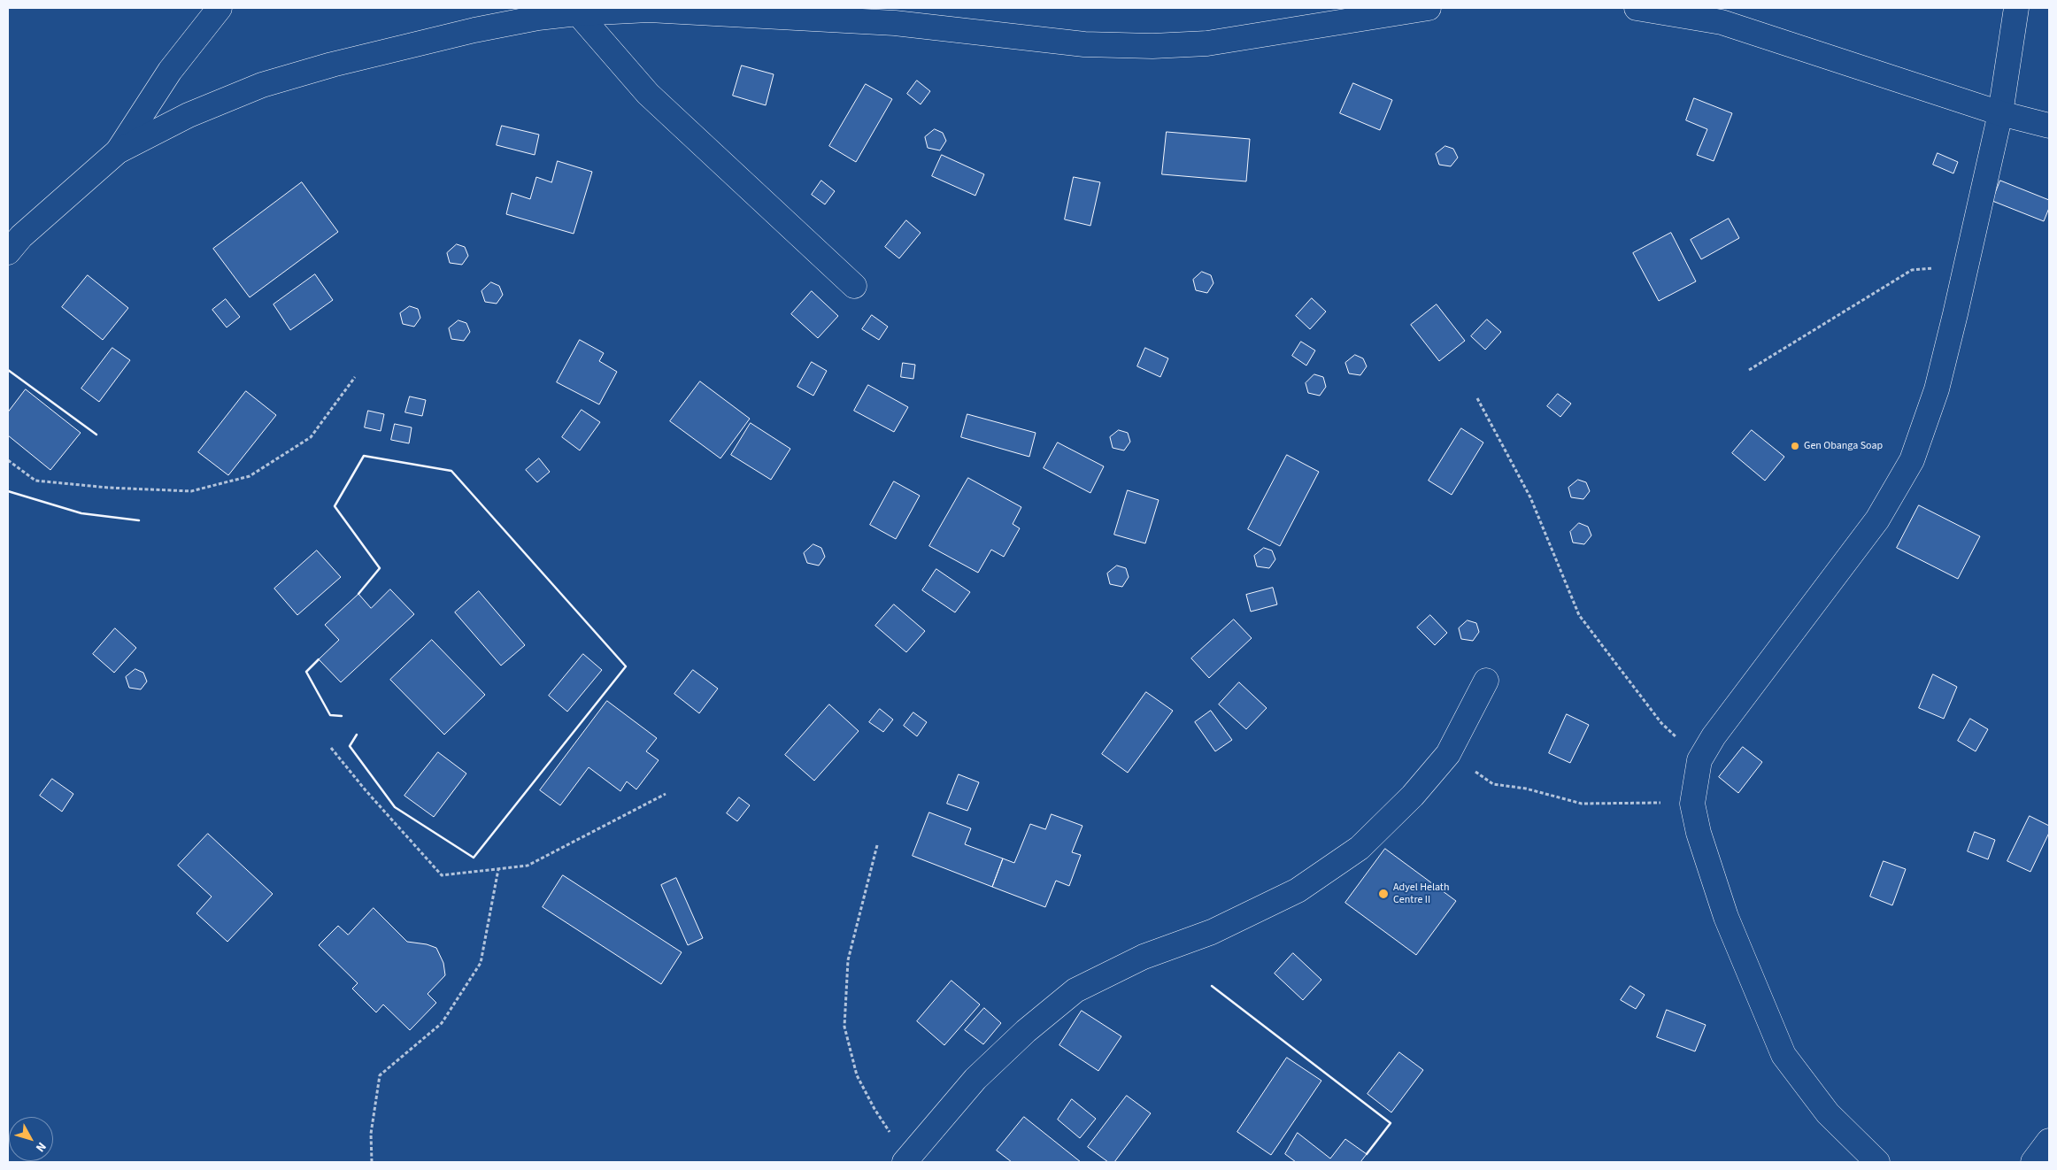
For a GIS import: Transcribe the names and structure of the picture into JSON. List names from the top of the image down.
{
  "places": ["Gen Obanga Soap", "Adyel Helath Centre II"],
  "north": "bottom right"
}
